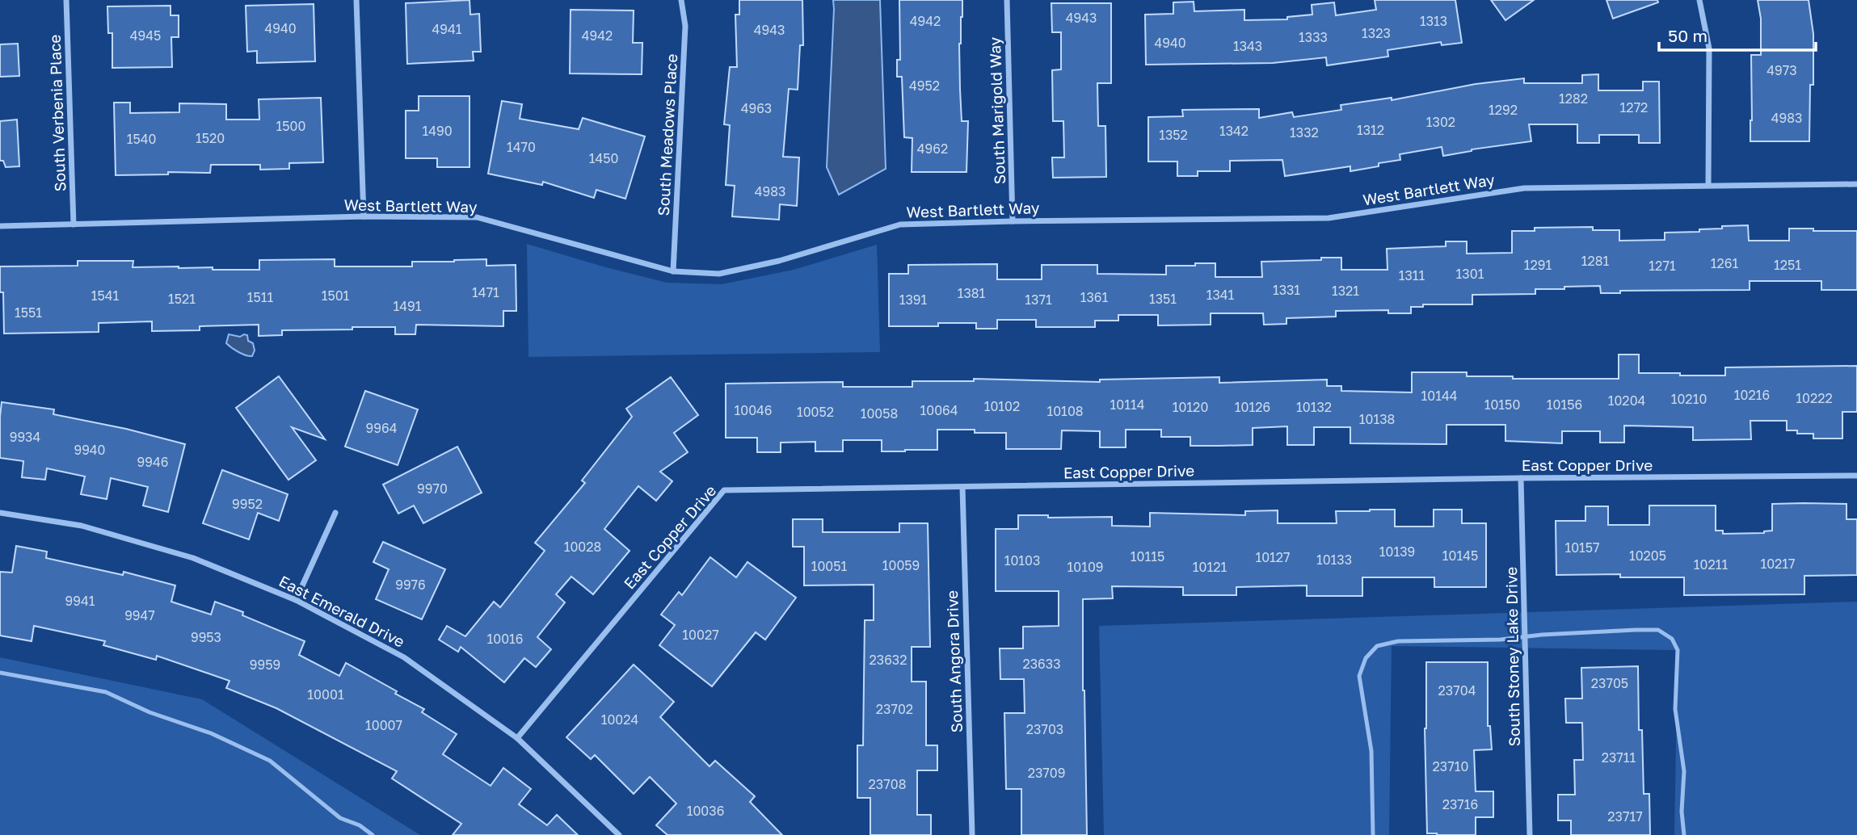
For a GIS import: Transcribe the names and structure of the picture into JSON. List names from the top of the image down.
{
  "streets": {
    "street": [
      "South Marigold Way",
      "South Verbenia Place",
      "South Meadows Place",
      "West Bartlett Way",
      "East Copper Drive",
      "East Emerald Drive",
      "South Stoney Lake Drive",
      "South Angora Drive"
    ]
  },
  "crossings": [
    ["South Marigold Way", "West Bartlett Way"],
    ["South Verbenia Place", "West Bartlett Way"],
    ["South Meadows Place", "West Bartlett Way"],
    ["East Copper Drive", "East Emerald Drive"],
    ["East Copper Drive", "South Stoney Lake Drive"],
    ["East Copper Drive", "South Angora Drive"]
  ],
  "house_numbers": [
    "4943",
    "4942",
    "1313",
    "4940",
    "4941",
    "4943",
    "1323",
    "4945",
    "4942",
    "1333",
    "4940",
    "1343",
    "4973",
    "4952",
    "1282",
    "1272",
    "4963",
    "1292",
    "4983",
    "1302",
    "1500",
    "1312",
    "1490",
    "1342",
    "1332",
    "1352",
    "1520",
    "1540",
    "1470",
    "4962",
    "1450",
    "4983",
    "1281",
    "1261",
    "1291",
    "1251",
    "1271",
    "1301",
    "1311",
    "1331",
    "1321",
    "1471",
    "1381",
    "1341",
    "1541",
    "1501",
    "1511",
    "1361",
    "1521",
    "1351",
    "1391",
    "1371",
    "1491",
    "1551",
    "10216",
    "10144",
    "10222",
    "10210",
    "10204",
    "10114",
    "10150",
    "10156",
    "10102",
    "10120",
    "10126",
    "10132",
    "10046",
    "10064",
    "10108",
    "10052",
    "10058",
    "10138",
    "9964",
    "9934",
    "9940",
    "9946",
    "9970",
    "9952",
    "10028",
    "10157",
    "10139",
    "10145",
    "10205",
    "10115",
    "10127",
    "10133",
    "10103",
    "10217",
    "10211",
    "10059",
    "10051",
    "10109",
    "10121",
    "9976",
    "9941",
    "9947",
    "10027",
    "9953",
    "10016",
    "23632",
    "23633",
    "9959",
    "23705",
    "23704",
    "10001",
    "23702",
    "10024",
    "10007",
    "23703",
    "23711",
    "23710",
    "23709",
    "23708",
    "23716",
    "10036",
    "23717"
  ],
  "scale_bar": "50 m"
}
